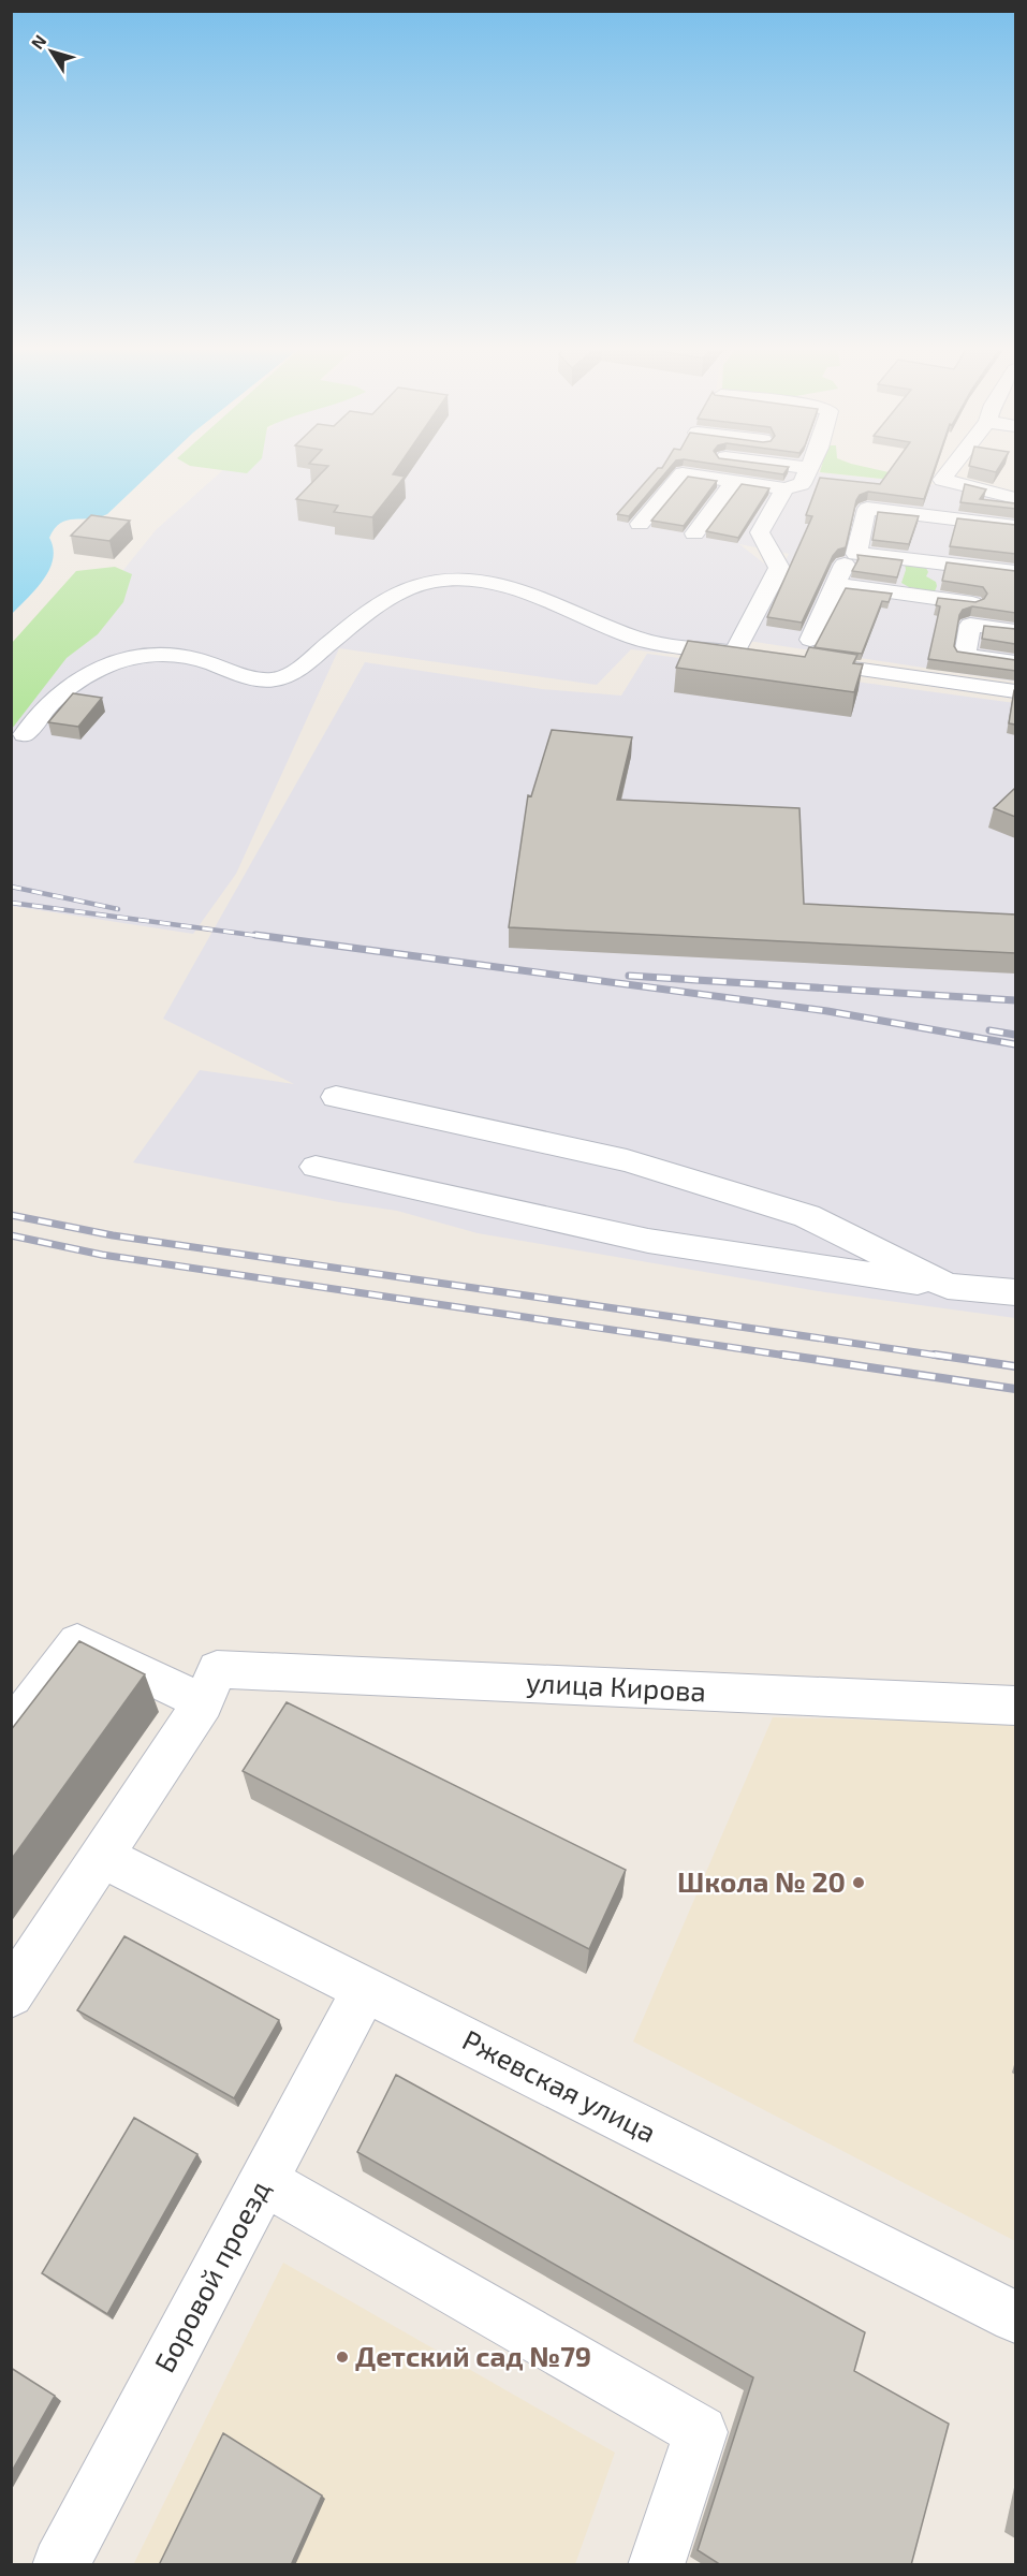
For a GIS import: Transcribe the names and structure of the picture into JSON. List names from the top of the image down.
{
  "streets": {
    "street": ["улица Кирова", "Ржевская улица", "Боровой проезд"]
  },
  "crossings": [
    ["Ржевская улица", "Боровой проезд"]
  ],
  "places": ["Школа № 20", "Детский сад №79"],
  "north": "top left"
}
